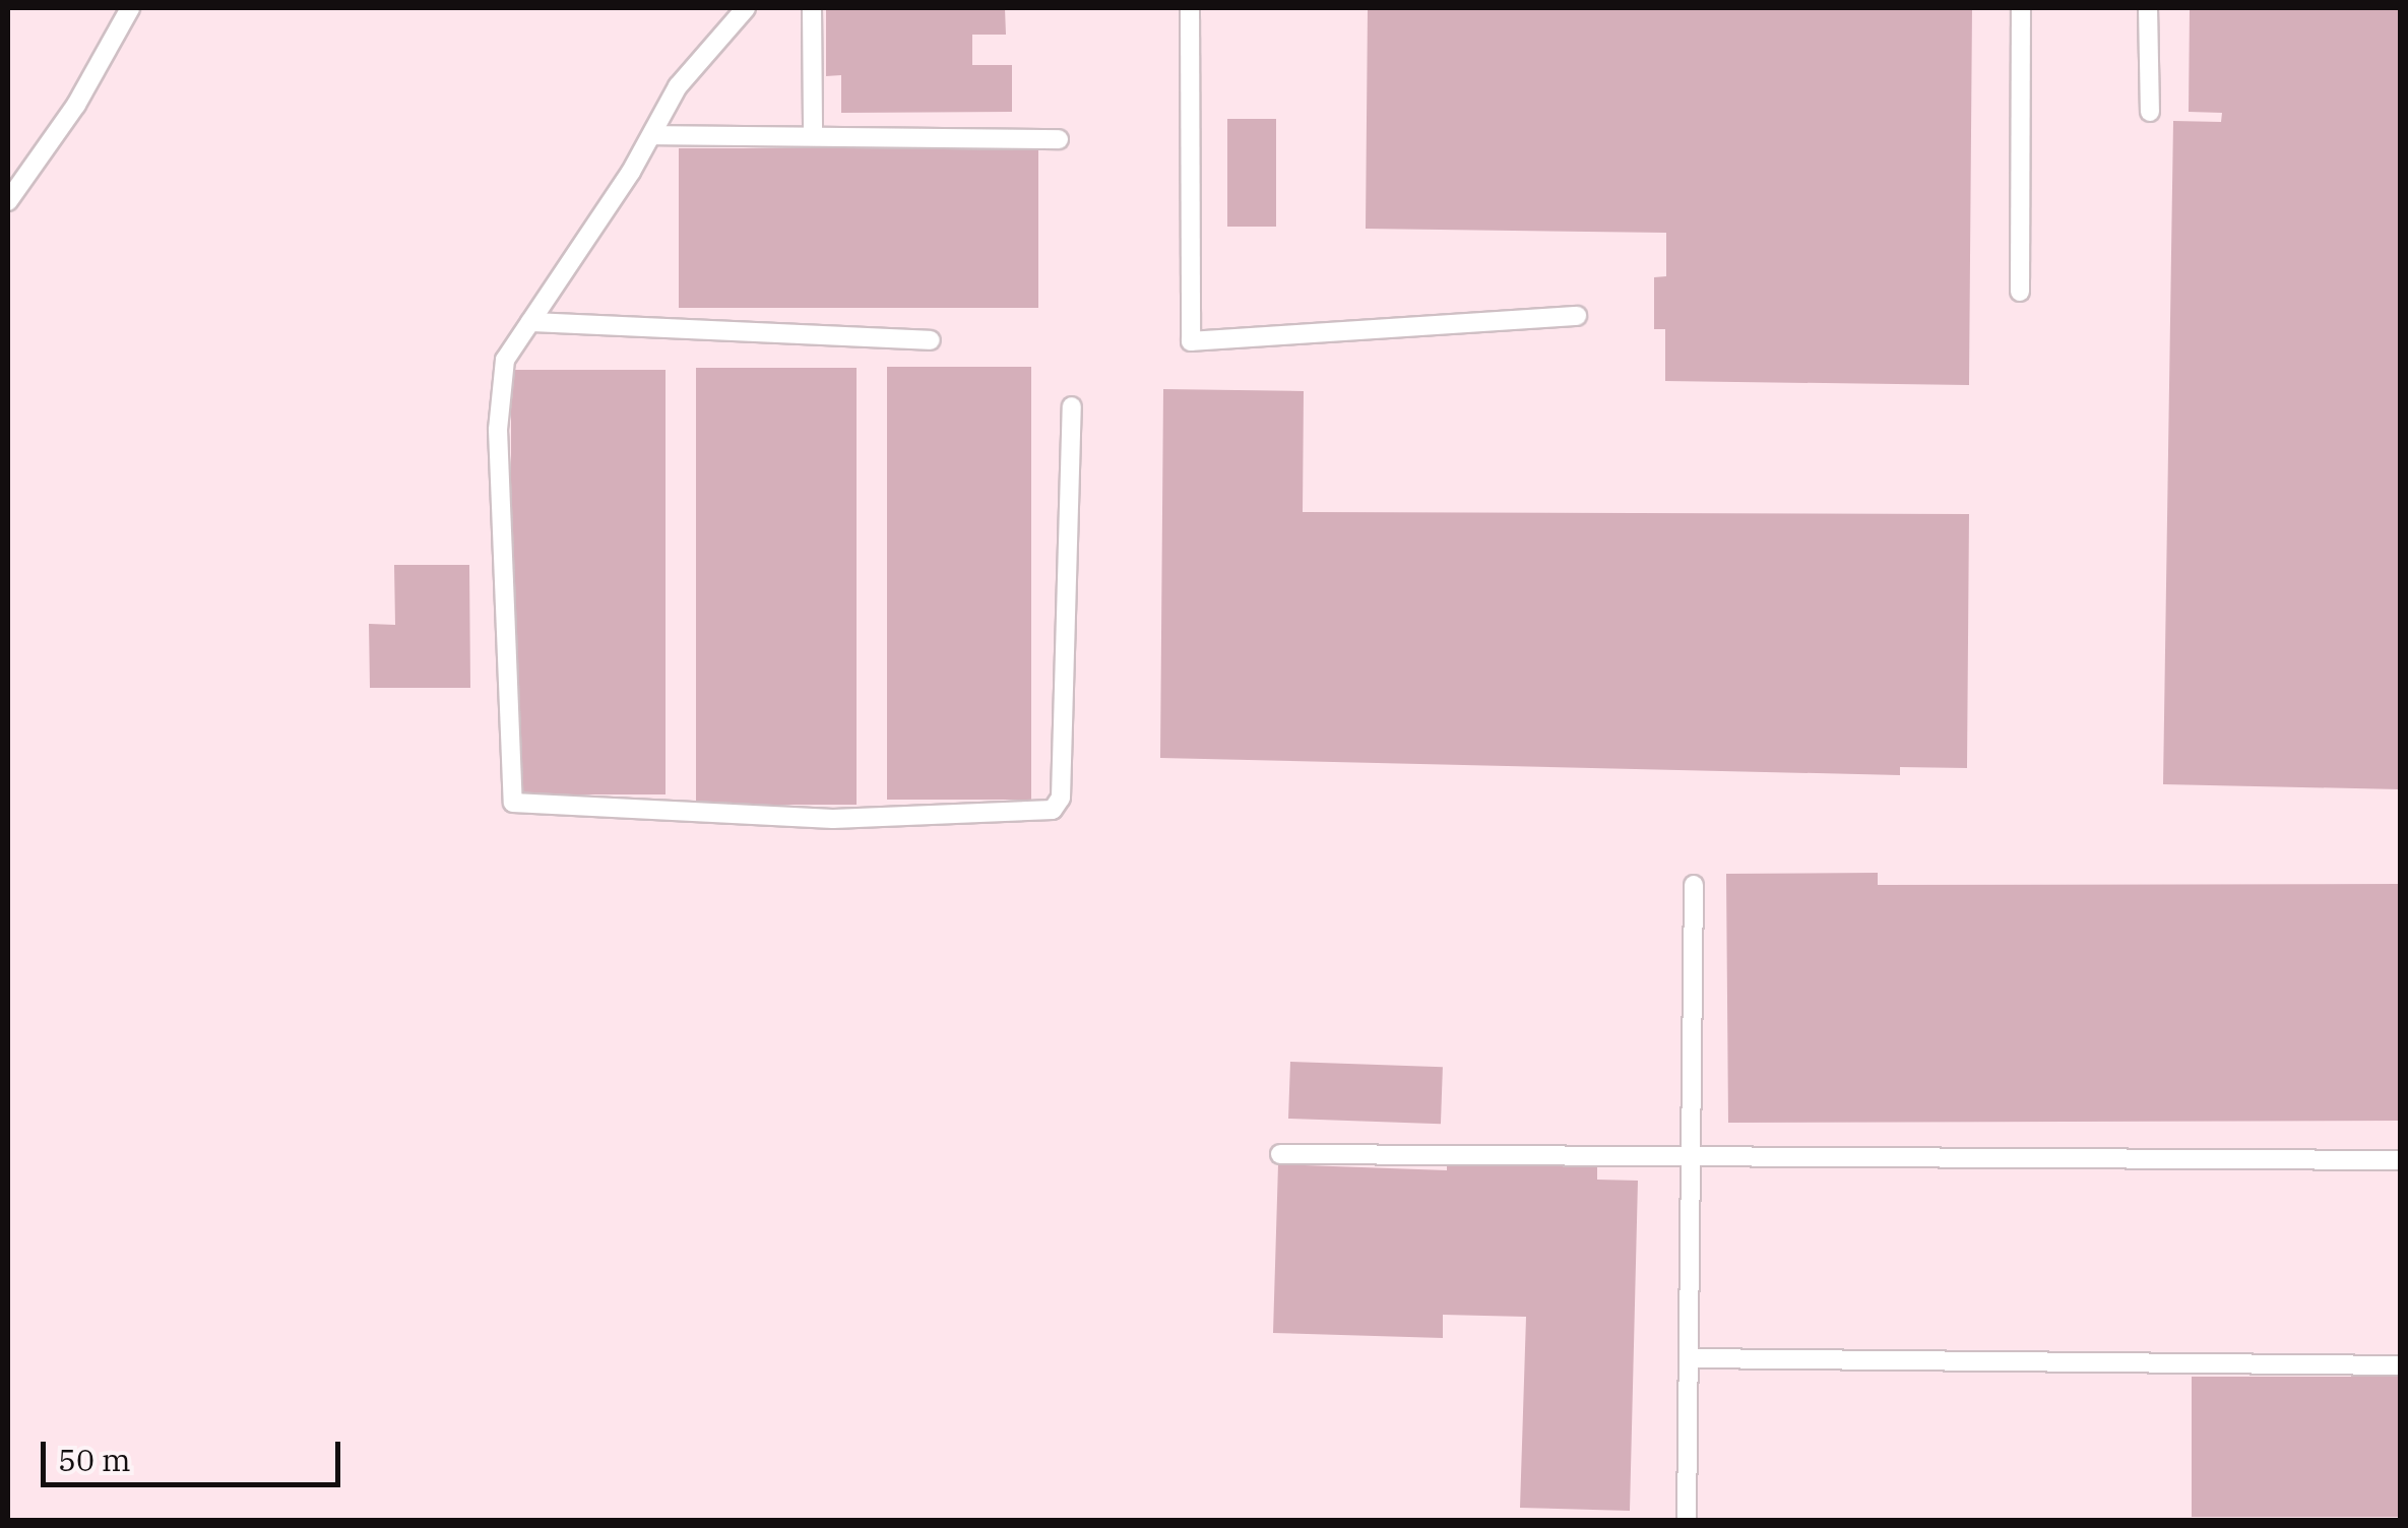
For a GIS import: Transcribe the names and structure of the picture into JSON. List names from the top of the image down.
{
  "scale_bar": "50 m"
}
